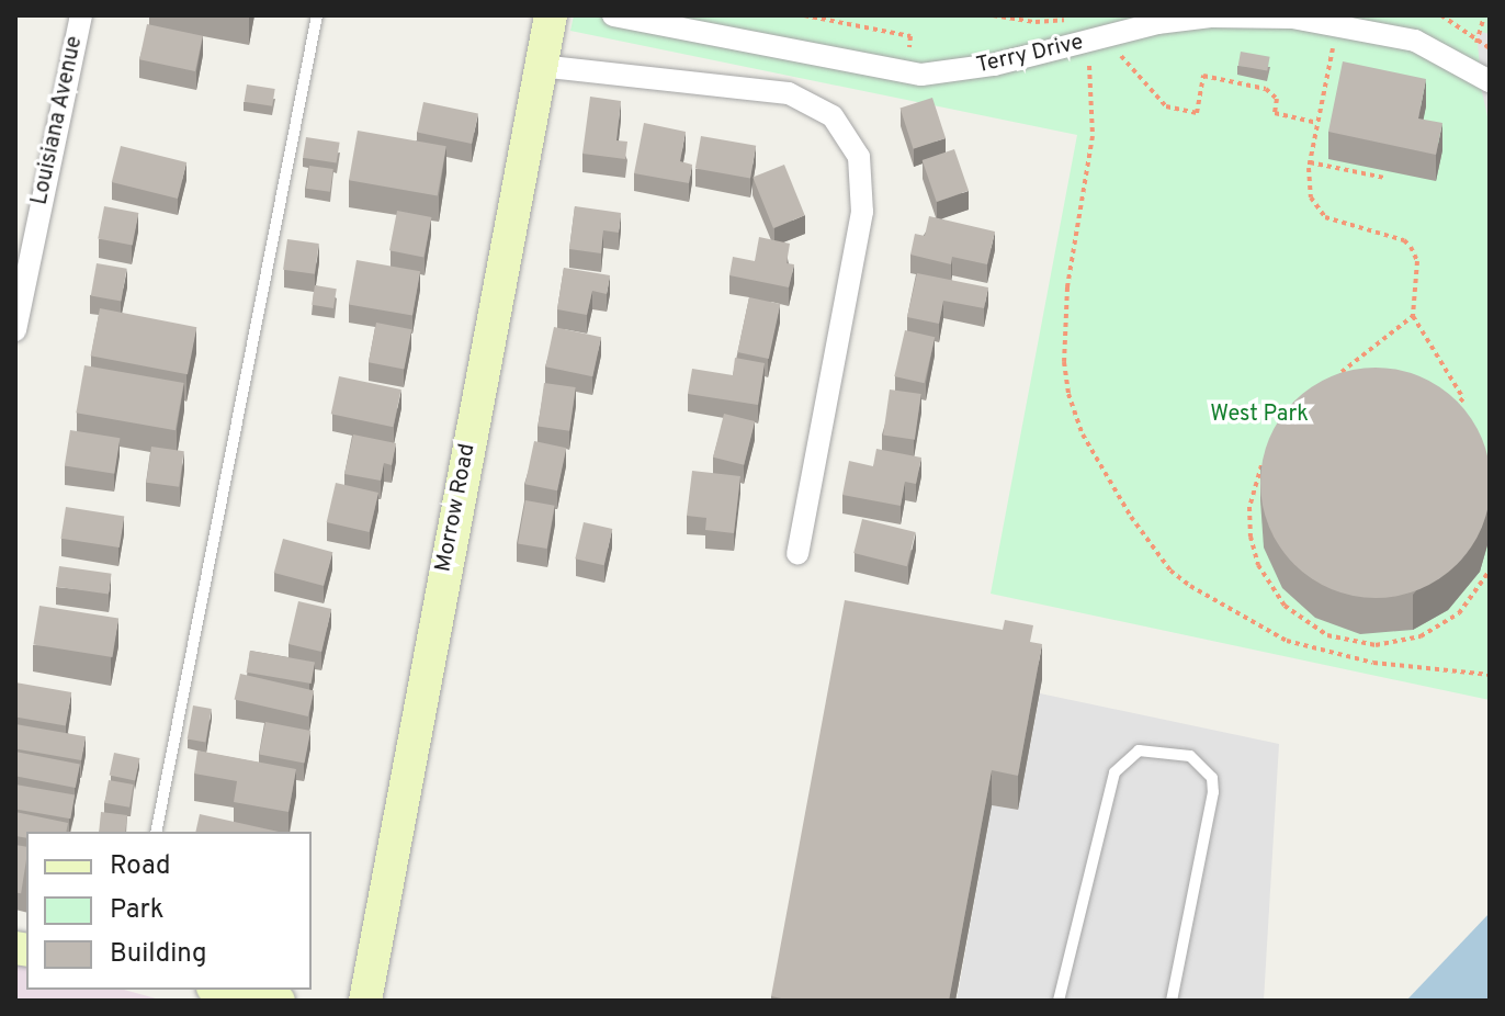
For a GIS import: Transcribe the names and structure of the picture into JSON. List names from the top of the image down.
{
  "streets": {
    "street": ["Terry Drive", "Louisiana Avenue", "Morrow Road"]
  },
  "parks": ["West Park"],
  "legend": ["Road", "Park", "Building"]
}
